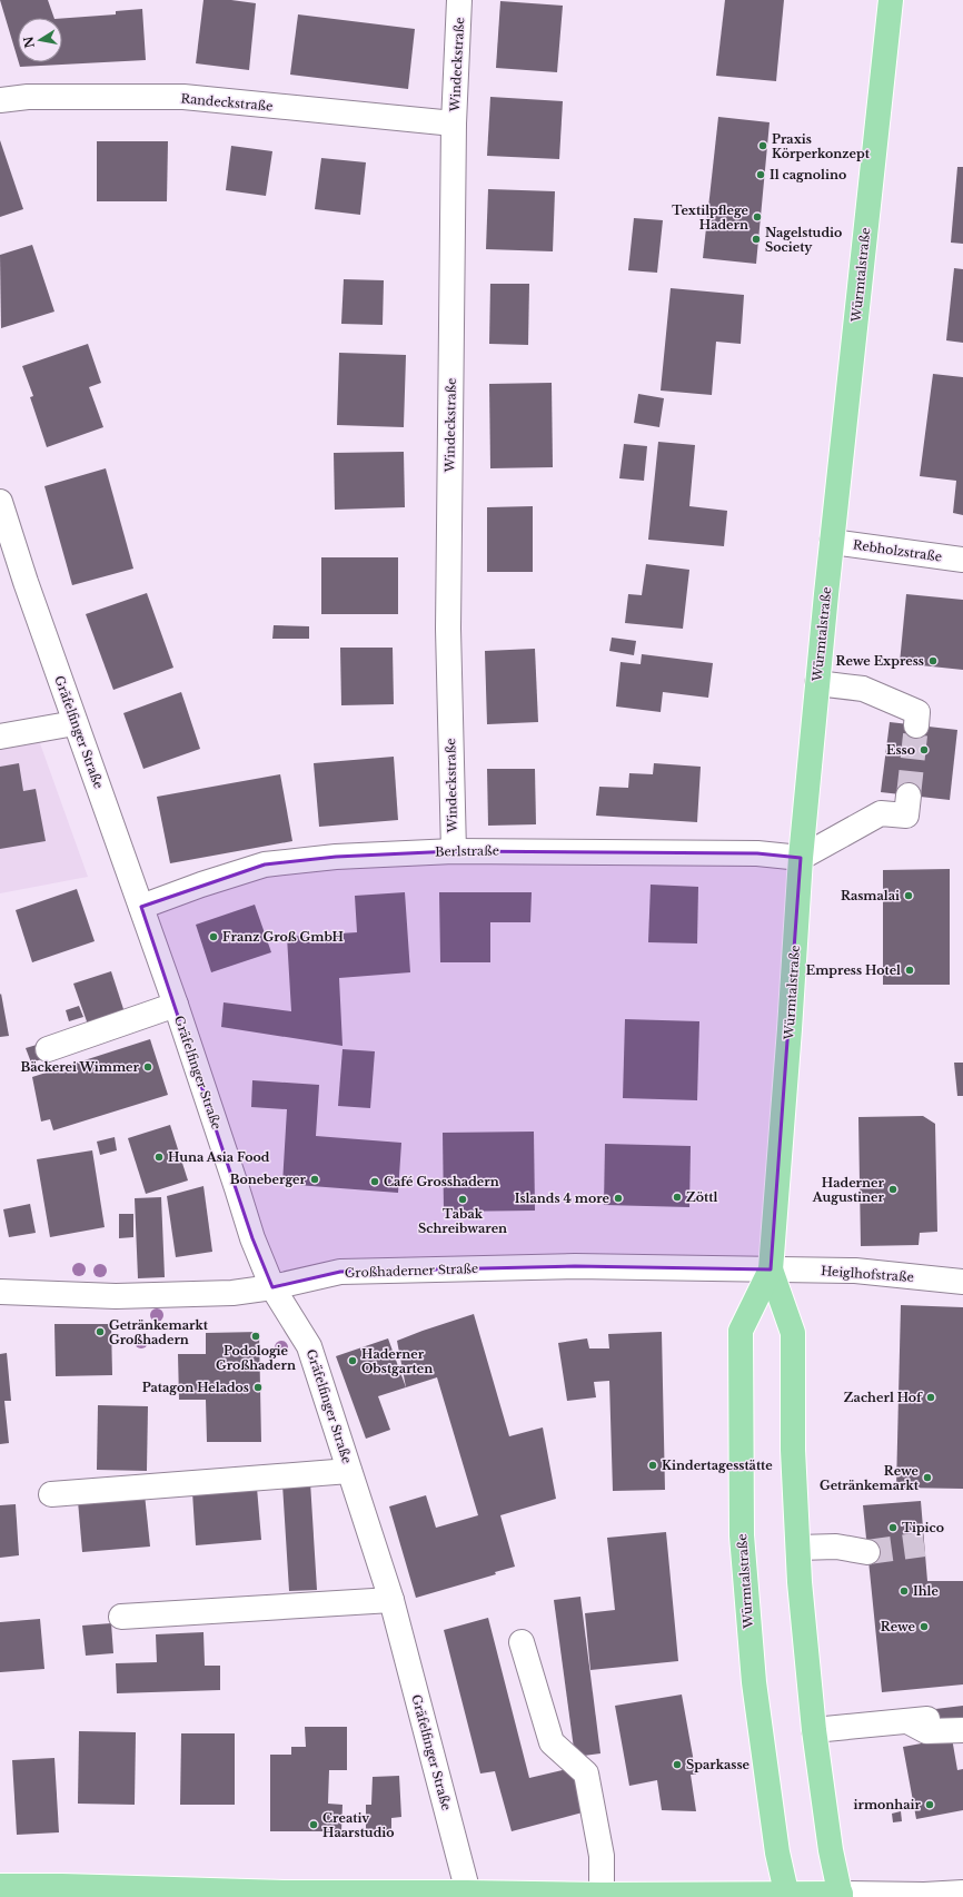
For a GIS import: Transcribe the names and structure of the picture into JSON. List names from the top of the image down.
{
  "streets": {
    "main road": ["Würmtalstraße"],
    "street": [
      "Windeckstraße",
      "Randeckstraße",
      "Rebholzstraße",
      "Gräfelfinger Straße",
      "Berlstraße",
      "Großhaderner Straße",
      "Heiglhofstraße"
    ]
  },
  "crossings": [
    ["Windeckstraße", "Randeckstraße"],
    ["Windeckstraße", "Berlstraße"],
    ["Würmtalstraße", "Rebholzstraße"],
    ["Würmtalstraße", "Berlstraße"],
    ["Würmtalstraße", "Großhaderner Straße"],
    ["Würmtalstraße", "Heiglhofstraße"],
    ["Gräfelfinger Straße", "Berlstraße"],
    ["Gräfelfinger Straße", "Großhaderner Straße"],
    ["Großhaderner Straße", "Heiglhofstraße"]
  ],
  "places": [
    "Praxis Körperkonzept",
    "Il cagnolino",
    "Textilpflege Hadern",
    "Nagelstudio Society",
    "Rewe Express",
    "Esso",
    "Rasmalai",
    "Franz Groß GmbH",
    "Empress Hotel",
    "Bäckerei Wimmer",
    "Huna Asia Food",
    "Boneberger",
    "Café Grosshadern",
    "Haderner Augustiner",
    "Zöttl",
    "Islands 4 more",
    "Tabak Schreibwaren",
    "Getränkemarkt Großhadern",
    "Podologie Großhadern",
    "Haderner Obstgarten",
    "Patagon Helados",
    "Zacherl Hof",
    "Kindertagesstätte",
    "Rewe Getränkemarkt",
    "Tipico",
    "Ihle",
    "Rewe",
    "Sparkasse",
    "irmonhair",
    "Creativ Haarstudio"
  ],
  "north": "left"
}
